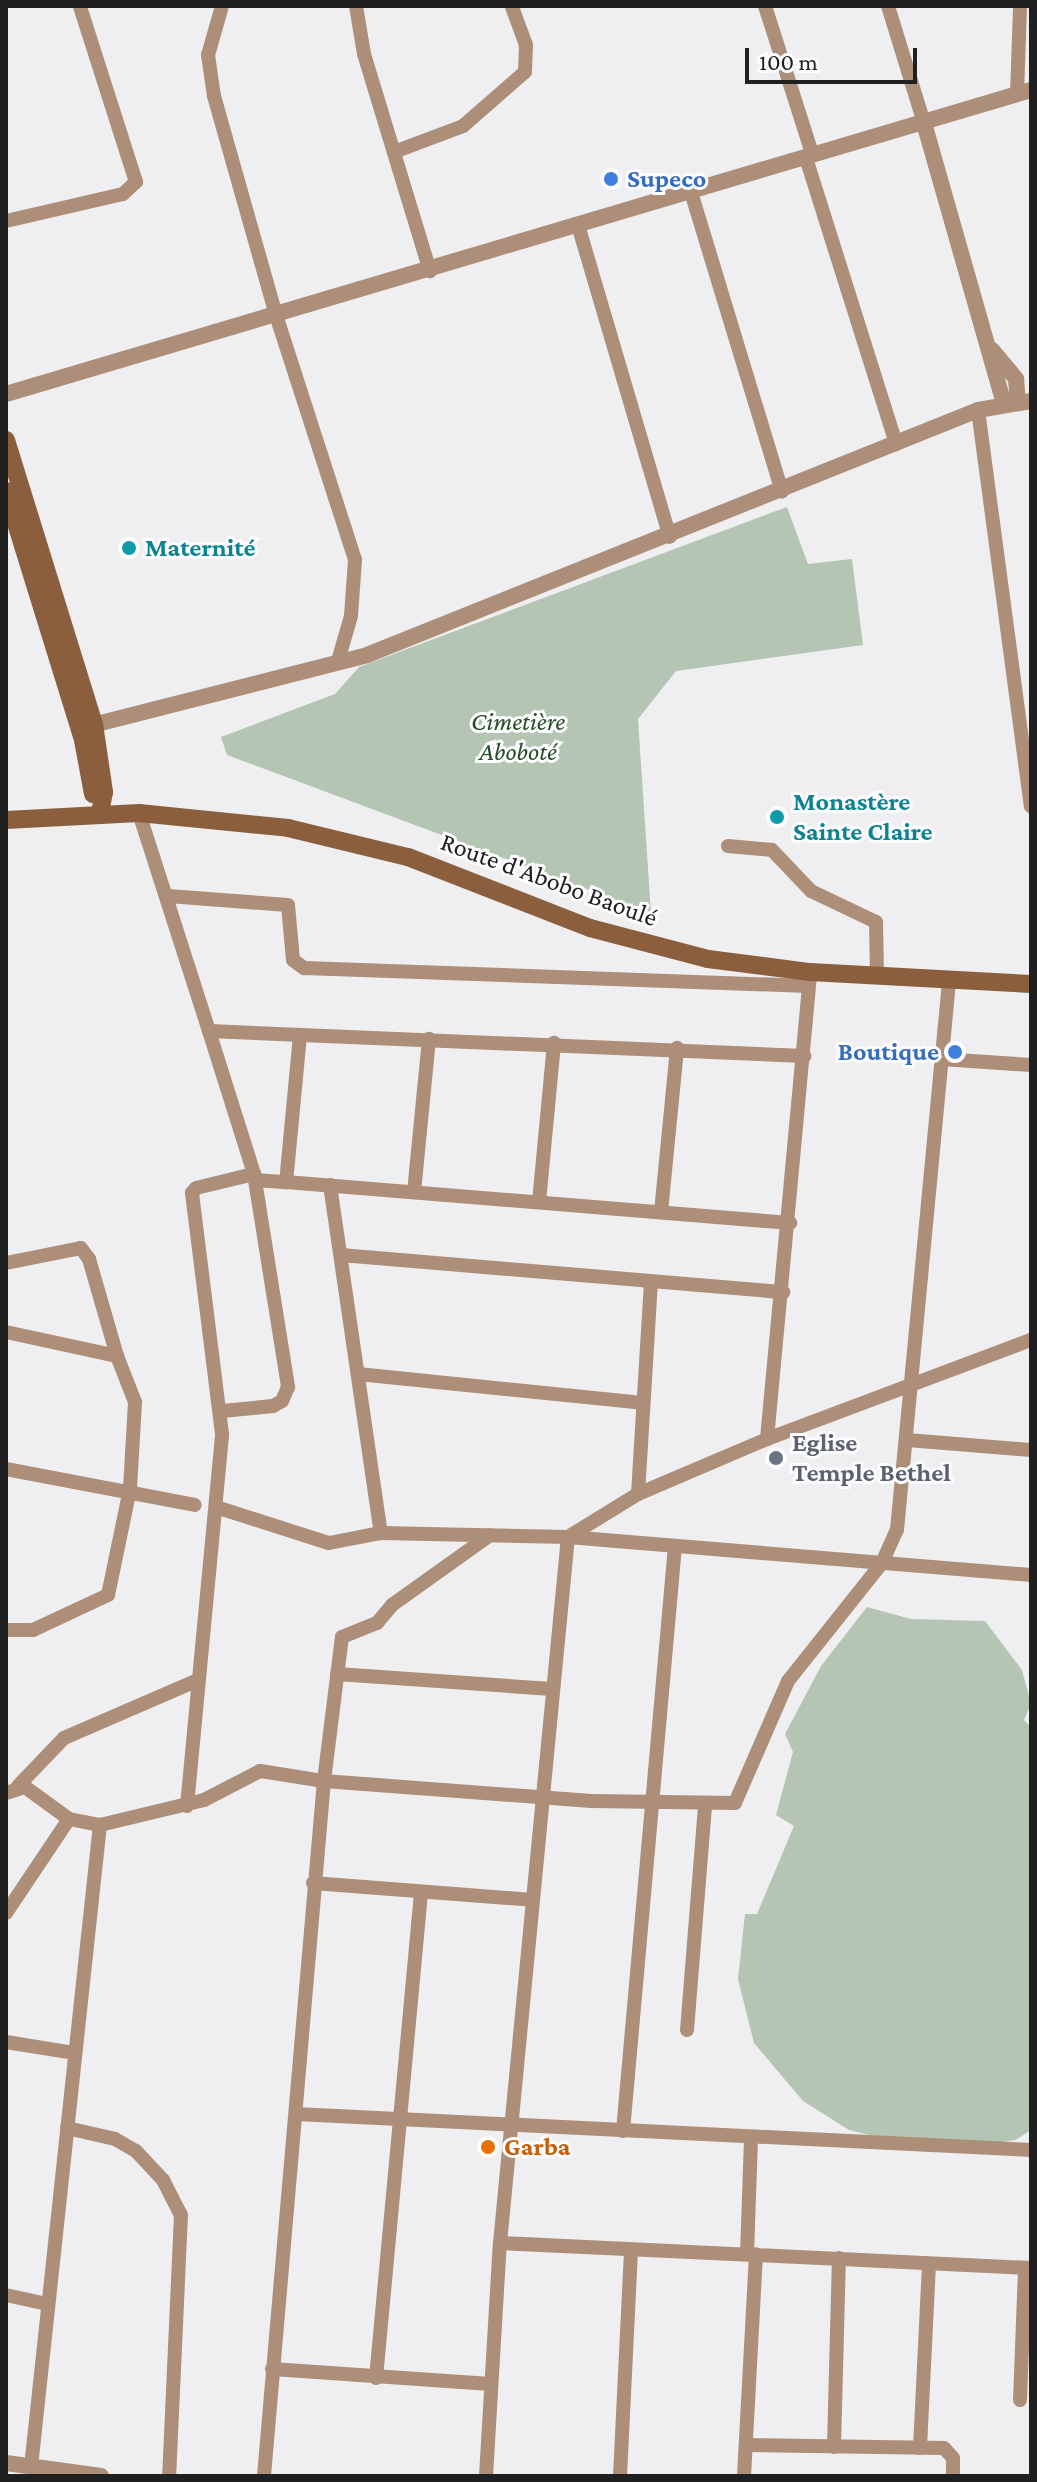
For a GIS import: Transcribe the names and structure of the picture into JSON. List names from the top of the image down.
{
  "streets": {
    "main road": ["Route d'Abobo Baoulé"]
  },
  "parks": ["Cimetière Aboboté"],
  "places": [
    "Supeco",
    "Maternité",
    "Monastère Sainte Claire",
    "Boutique",
    "Eglise Temple Bethel",
    "Garba"
  ],
  "scale_bar": "100 m"
}
